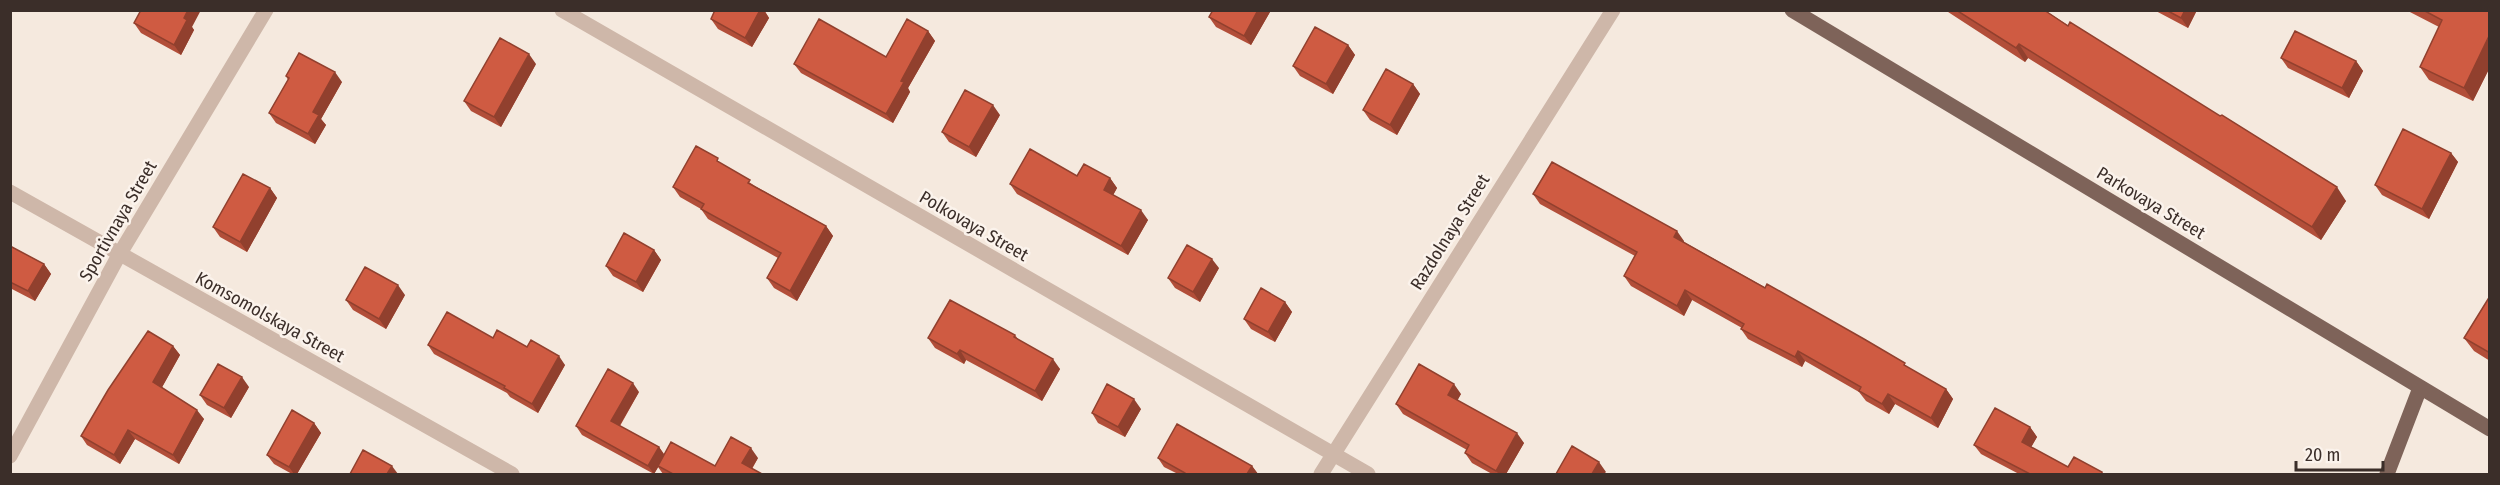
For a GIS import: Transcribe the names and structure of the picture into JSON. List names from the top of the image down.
{
  "streets": {
    "main road": ["Parkovaya Street"],
    "street": [
      "Sportivnaya Street",
      "Polkovaya Street",
      "Razdolnaya Street",
      "Komsomolskaya Street"
    ]
  },
  "crossings": [
    ["Sportivnaya Street", "Komsomolskaya Street"],
    ["Polkovaya Street", "Razdolnaya Street"]
  ],
  "scale_bar": "20 m"
}
